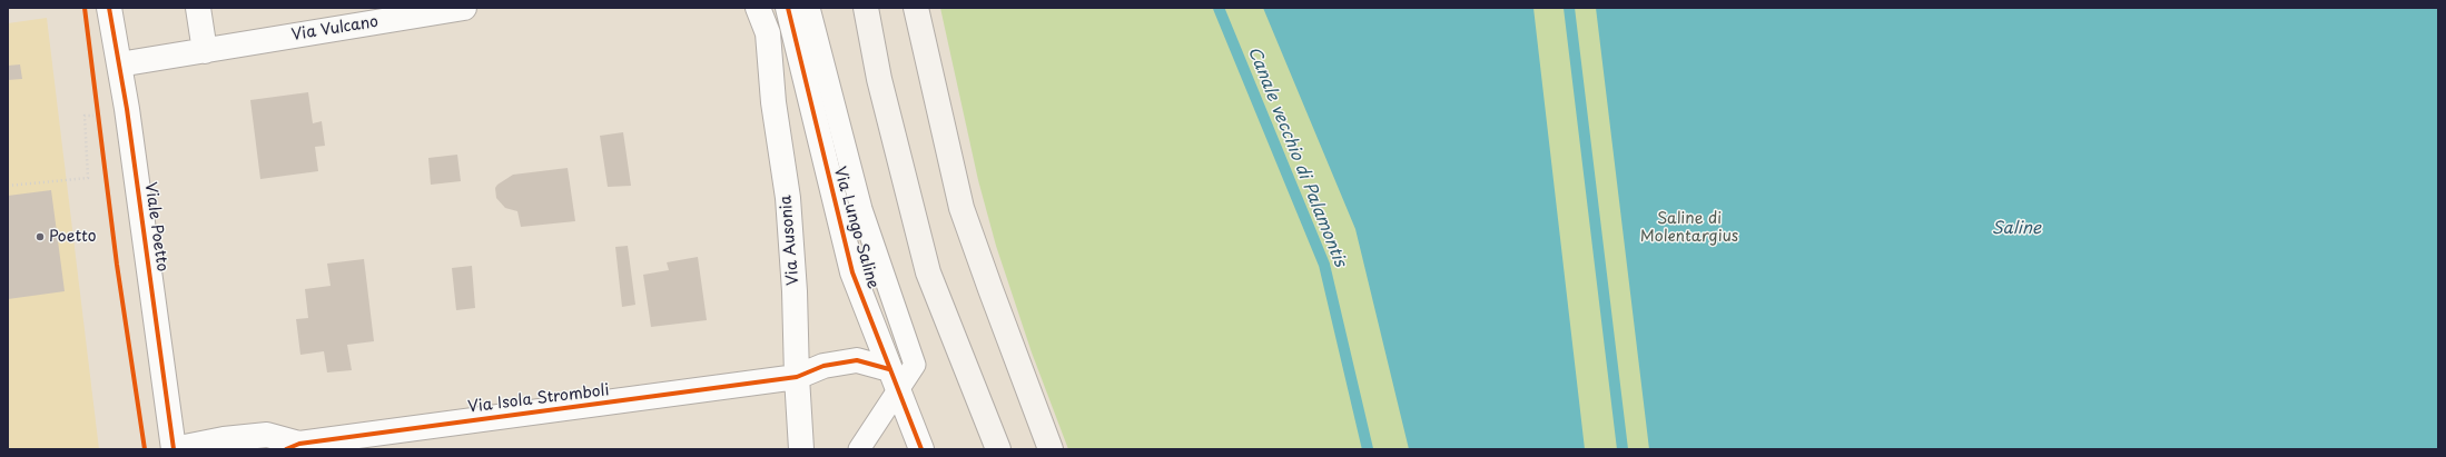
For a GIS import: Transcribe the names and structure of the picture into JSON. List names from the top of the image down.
{
  "streets": {
    "street": [
      "Via Vulcano",
      "Viale Poetto",
      "Via Lungo Saline",
      "Via Ausonia",
      "Via Isola Stromboli"
    ]
  },
  "crossings": [
    ["Via Vulcano", "Viale Poetto"],
    ["Viale Poetto", "Via Isola Stromboli"],
    ["Via Lungo Saline", "Via Isola Stromboli"],
    ["Via Ausonia", "Via Isola Stromboli"]
  ],
  "water": ["Canale vecchio di Palamontis", "Saline"],
  "parks": ["Saline di Molentargius"],
  "places": ["Poetto"]
}
